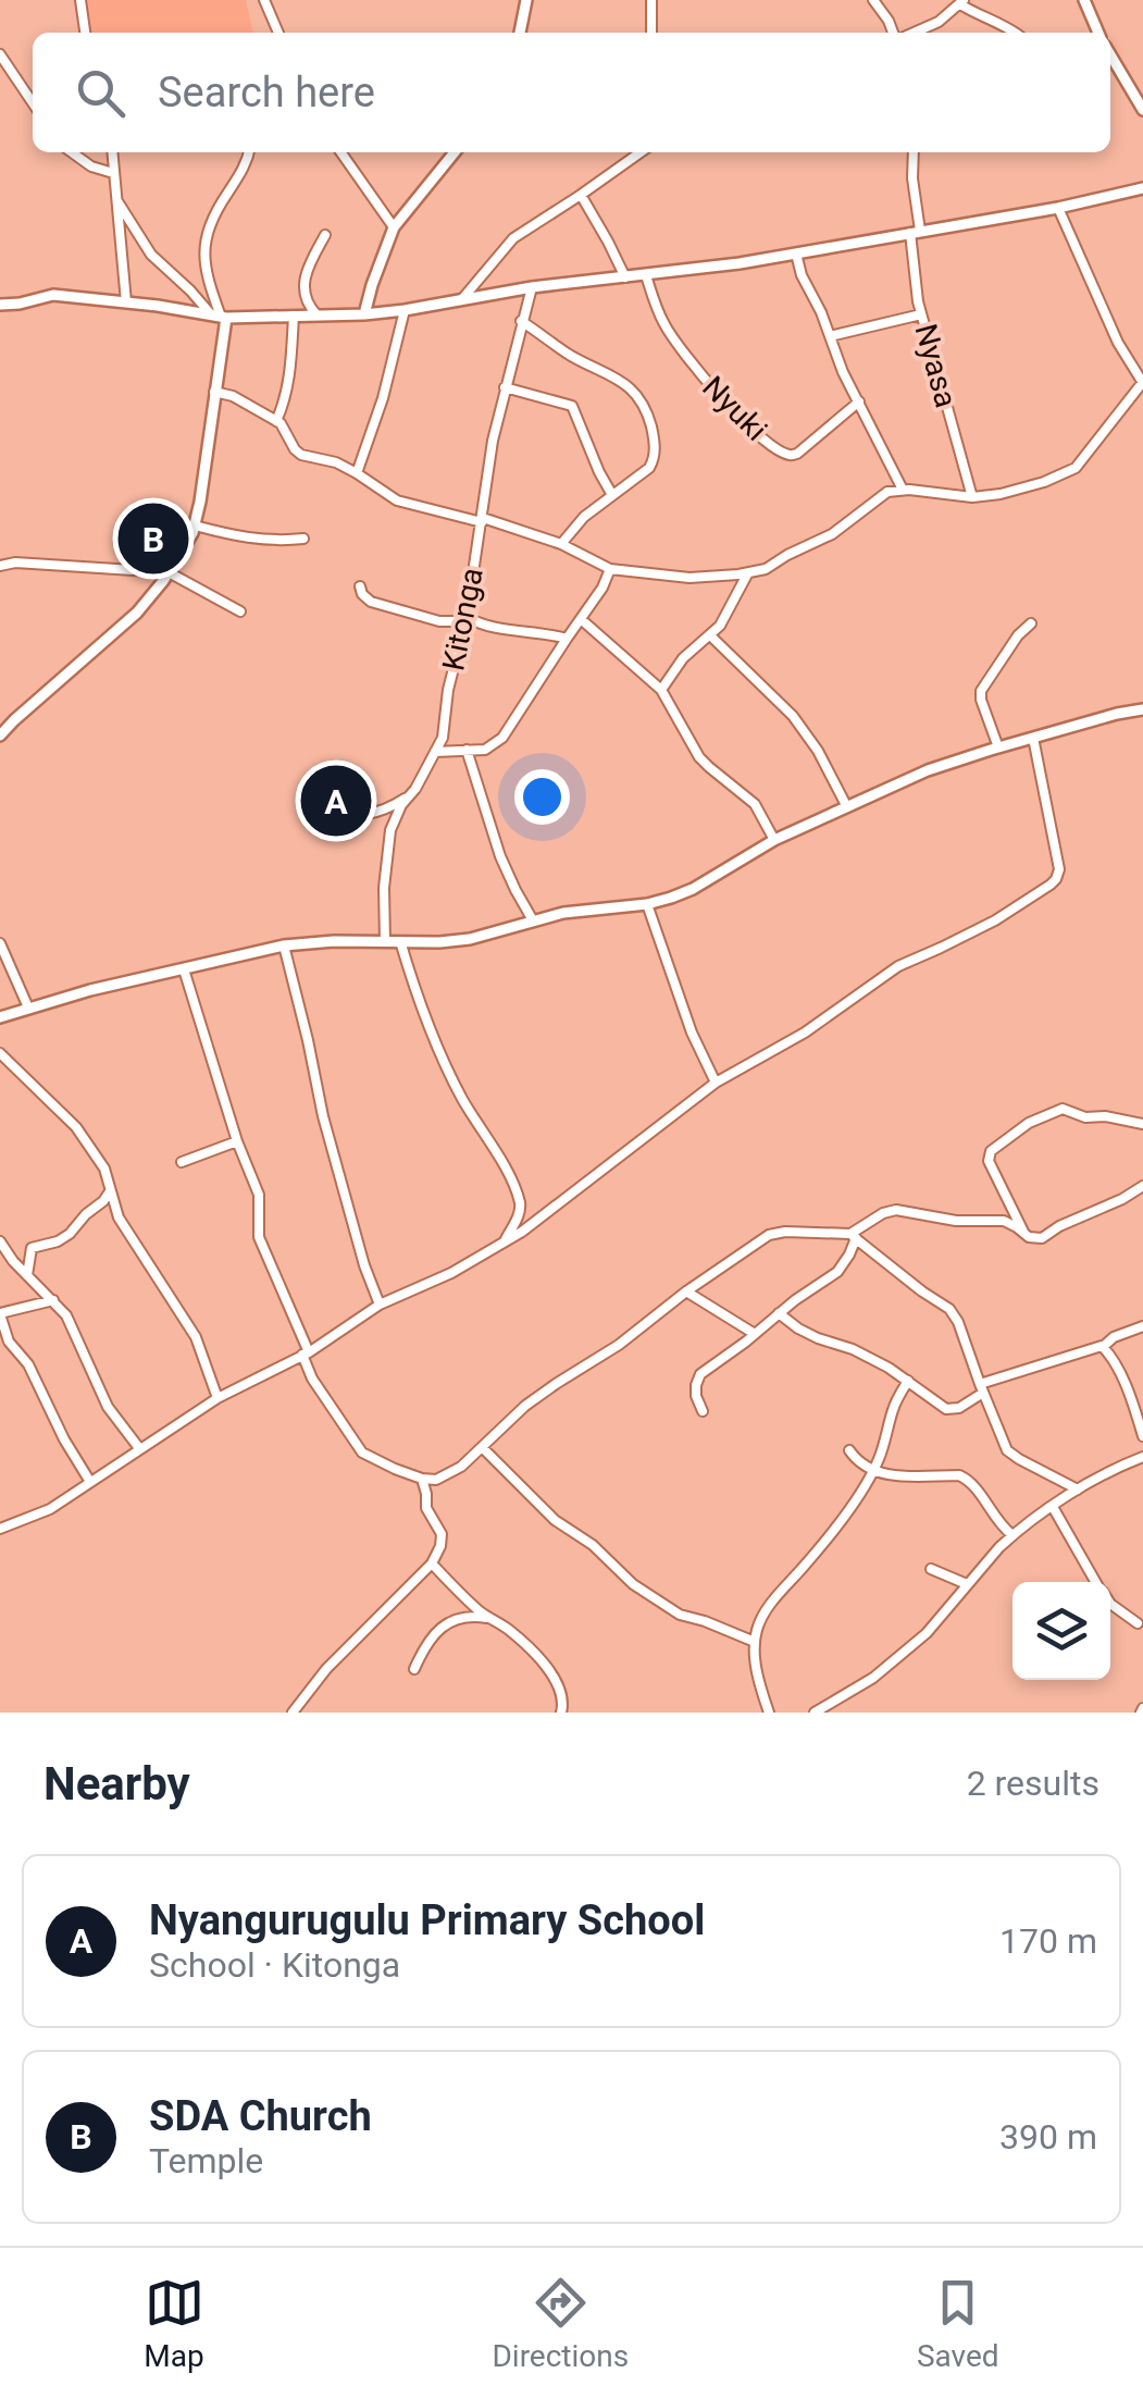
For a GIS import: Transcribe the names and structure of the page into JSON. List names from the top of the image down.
{
  "streets": {
    "street": ["Nyasa", "Nyuki", "Kitonga"]
  },
  "page": {
    "search": "Search here",
    "pins": ["B", "A"],
    "heading": ["Nearby", "2 results"],
    "list": [
      {
        "mark": "A",
        "name": "Nyangurugulu Primary School",
        "note": "School · Kitonga",
        "value": "170 m"
      },
      {
        "mark": "B",
        "name": "SDA Church",
        "note": "Temple",
        "value": "390 m"
      }
    ],
    "nav": ["Map", "Directions", "Saved"]
  }
}
